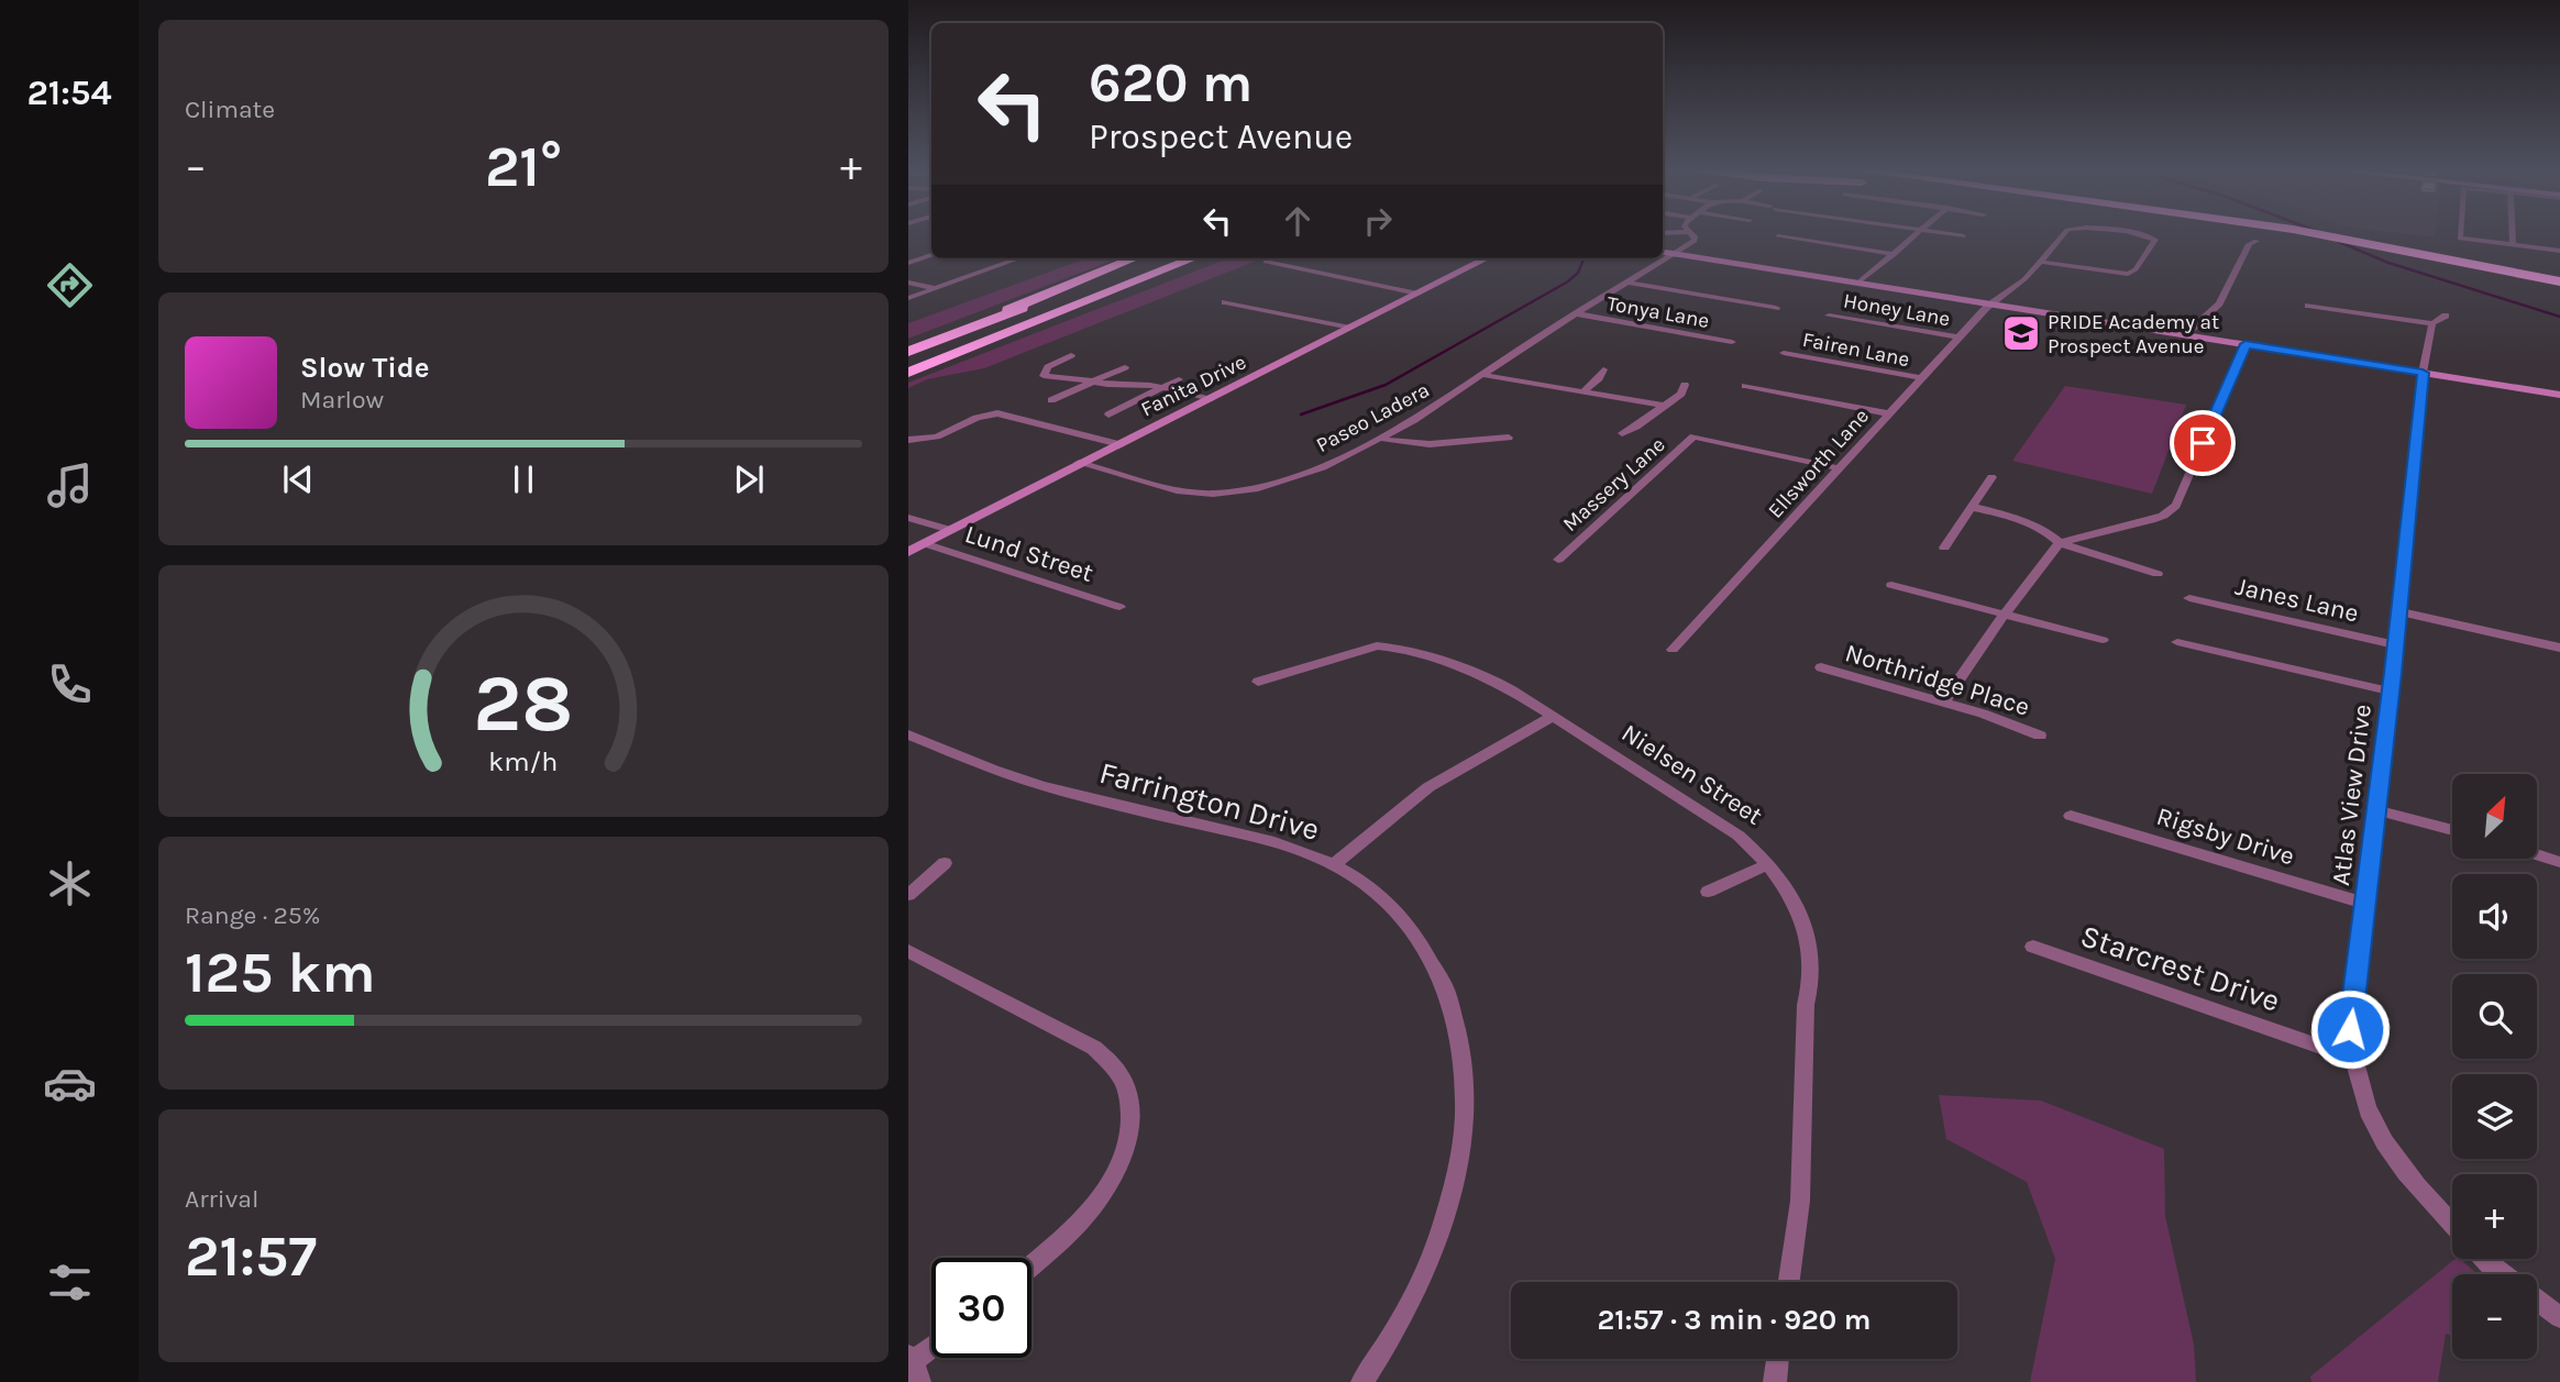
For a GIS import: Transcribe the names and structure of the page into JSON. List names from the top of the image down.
{
  "streets": {
    "main road": ["Fanita Drive"],
    "street": [
      "Honey Lane",
      "Tonya Lane",
      "Fairen Lane",
      "Paseo Ladera",
      "Ellsworth Lane",
      "Massery Lane",
      "Lund Street",
      "Janes Lane",
      "Northridge Place",
      "Nielsen Street",
      "Atlas View Drive",
      "Farrington Drive",
      "Rigsby Drive",
      "Starcrest Drive"
    ]
  },
  "crossings": [
    ["Honey Lane", "Ellsworth Lane"],
    ["Tonya Lane", "Paseo Ladera"],
    ["Fairen Lane", "Ellsworth Lane"],
    ["Fanita Drive", "Paseo Ladera"],
    ["Fanita Drive", "Lund Street"],
    ["Ellsworth Lane", "Massery Lane"],
    ["Janes Lane", "Atlas View Drive"],
    ["Atlas View Drive", "Rigsby Drive"],
    ["Atlas View Drive", "Starcrest Drive"]
  ],
  "places": {
    "school or university": ["PRIDE Academy at Prospect Avenue"]
  },
  "north": "top right",
  "page": {
    "tabs": "21:54",
    "tile": [
      "Climate",
      ["Range · 25%", "125 km"],
      ["Arrival", "21:57"]
    ],
    "turn": ["620 m", "Prospect Avenue"],
    "heat": ["−", "21°", "+"],
    "song": ["Slow Tide", "Marlow"],
    "map_buttons": ["+", "−"],
    "limit": "30",
    "trip": "21:57 · 3 min · 920 m",
    "gauge": ["28", "km/h"]
  }
}
